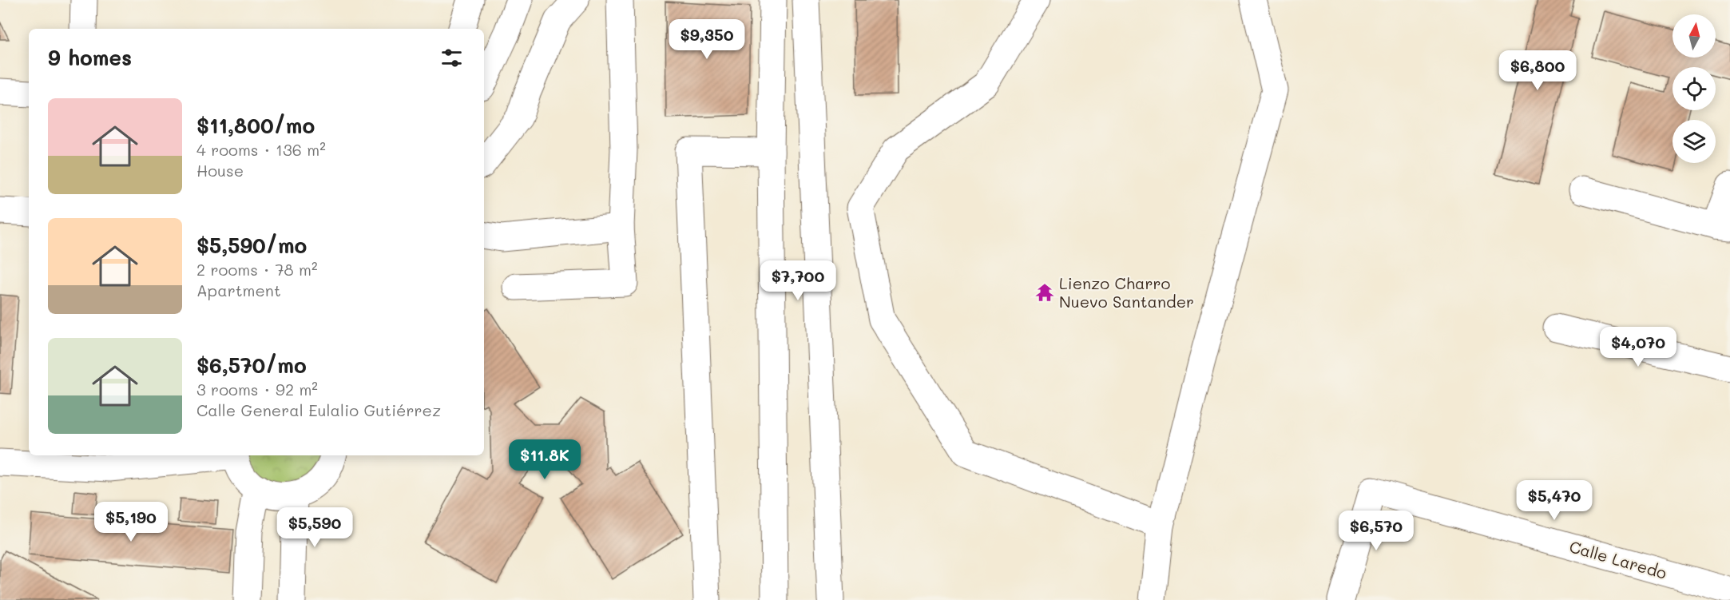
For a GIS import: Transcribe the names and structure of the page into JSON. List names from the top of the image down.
{
  "streets": {
    "street": ["Calle Laredo"]
  },
  "places": {
    "temple": ["Lienzo Charro Nuevo Santander"]
  },
  "north": "top",
  "page": {
    "price": [
      "$9,350",
      "$6,800",
      "$7,700",
      "$4,070",
      "$11.8K",
      "$5,470",
      "$5,190",
      "$5,590",
      "$6,570"
    ],
    "heading": "9 homes",
    "list": [
      {
        "name": "$11,800/mo",
        "note": "4 rooms · 136 m² · House"
      },
      {
        "name": "$5,590/mo",
        "note": "2 rooms · 78 m² · Apartment"
      },
      {
        "name": "$6,570/mo",
        "note": "3 rooms · 92 m² · Calle General Eulalio Gutiérrez"
      }
    ]
  }
}
